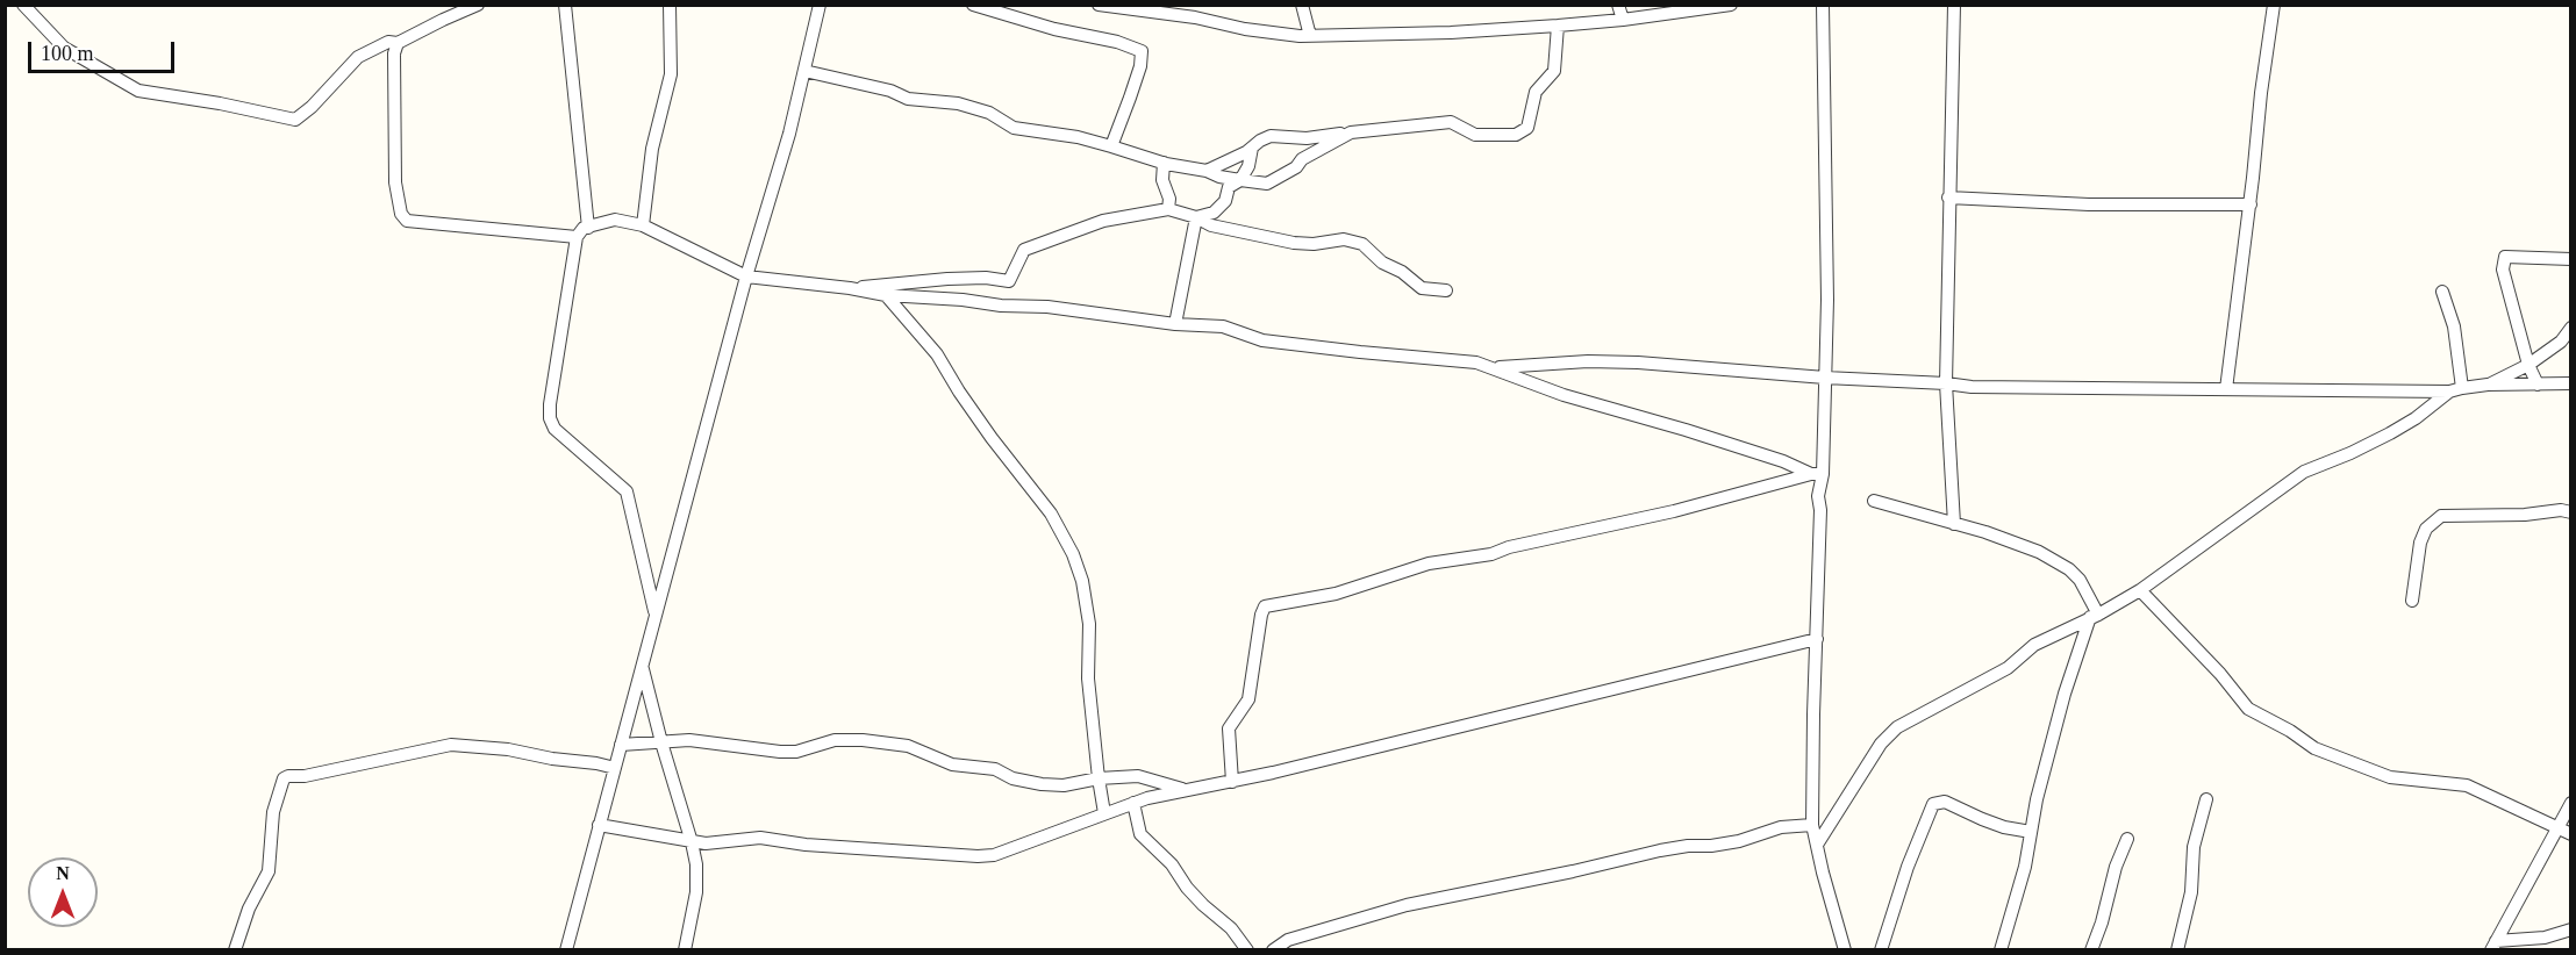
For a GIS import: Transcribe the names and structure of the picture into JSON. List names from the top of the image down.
{
  "scale_bar": "100 m",
  "north": "top"
}
